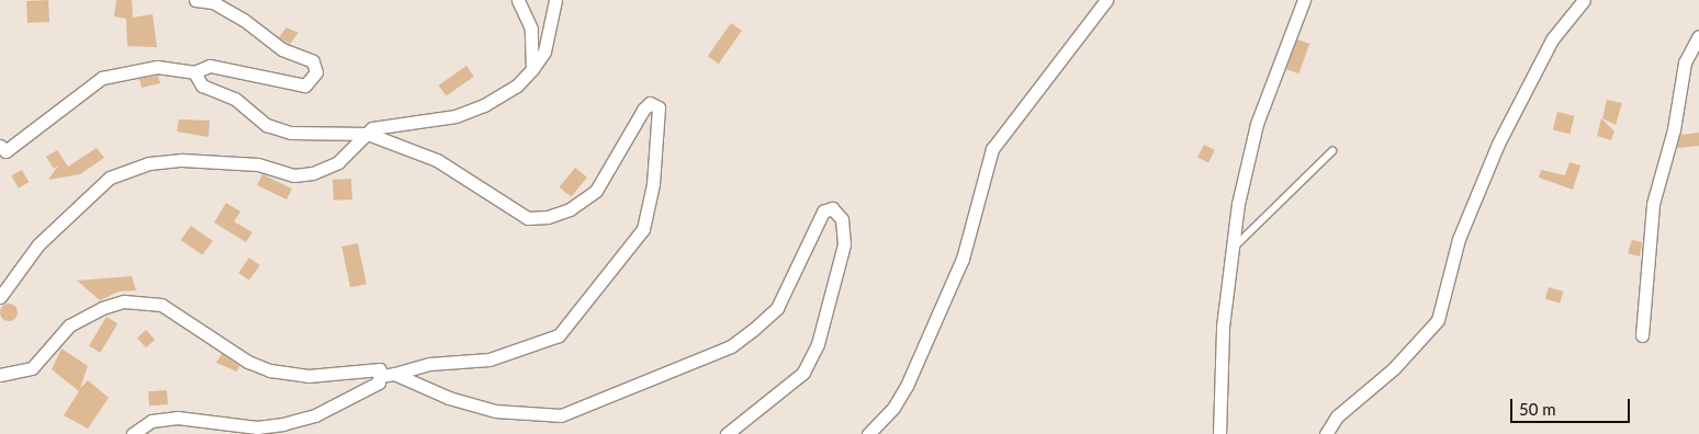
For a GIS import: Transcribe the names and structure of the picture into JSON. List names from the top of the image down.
{
  "scale_bar": "50 m"
}
